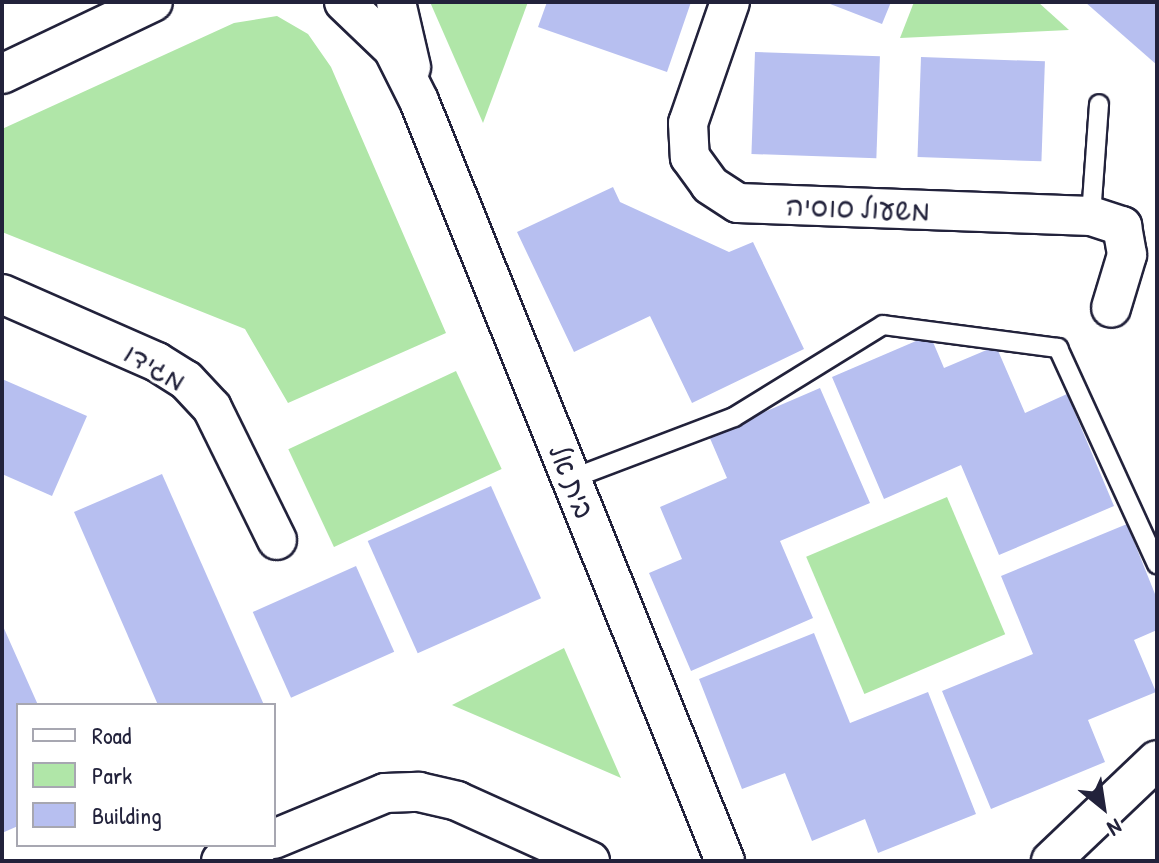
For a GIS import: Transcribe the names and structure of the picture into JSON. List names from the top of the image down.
{
  "streets": {
    "street": ["משעול סוסיה", "מגידו", "בית אל"]
  },
  "legend": ["Road", "Park", "Building"],
  "north": "bottom right"
}
